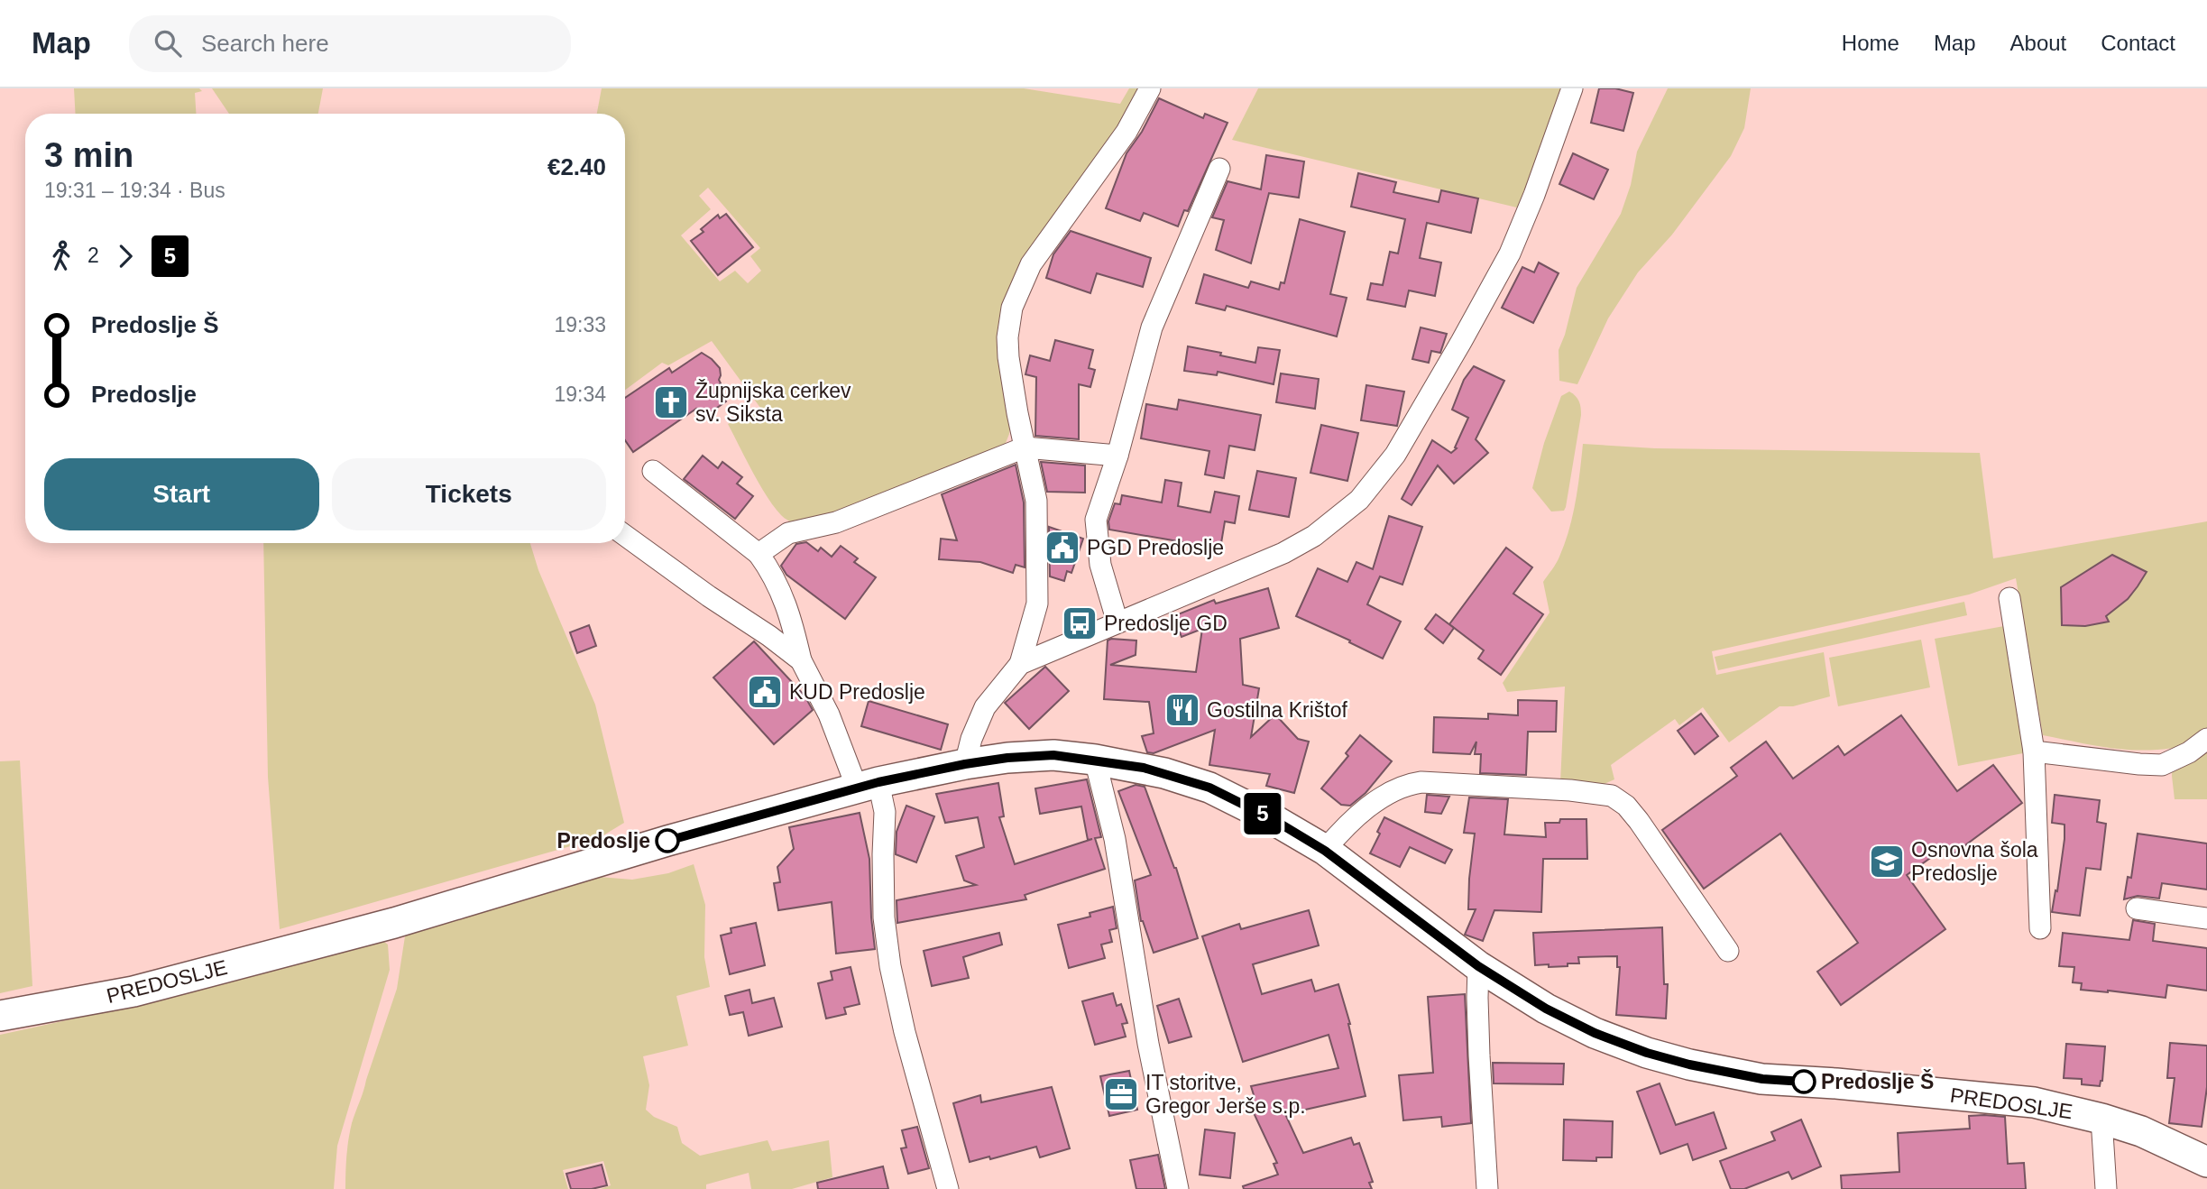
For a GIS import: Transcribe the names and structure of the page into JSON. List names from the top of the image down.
{
  "streets": {
    "street": ["PREDOSLJE"]
  },
  "places": {
    "church": ["Župnijska cerkev sv. Siksta"],
    "public building": ["PGD Predoslje", "KUD Predoslje"],
    "bus stop": ["Predoslje GD"],
    "restaurant": ["Gostilna Krištof"],
    "other": ["Predoslje", "Predoslje Š"],
    "school or university": ["Osnovna šola Predoslje"],
    "office": ["IT storitve, Gregor Jerše s.p."]
  },
  "lines": ["bus line 5"],
  "page": {
    "header": "Map",
    "search": "Search here",
    "nav": [
      "Home",
      "Map",
      "About",
      "Contact"
    ],
    "on_map": "5",
    "heading": ["3 min", "19:31 – 19:34 · Bus", "€2.40"],
    "legs": ["2", "5"],
    "list": [
      {
        "name": "Predoslje Š",
        "value": "19:33"
      },
      {
        "name": "Predoslje",
        "value": "19:34"
      }
    ],
    "buttons": ["Start", "Tickets"]
  }
}
